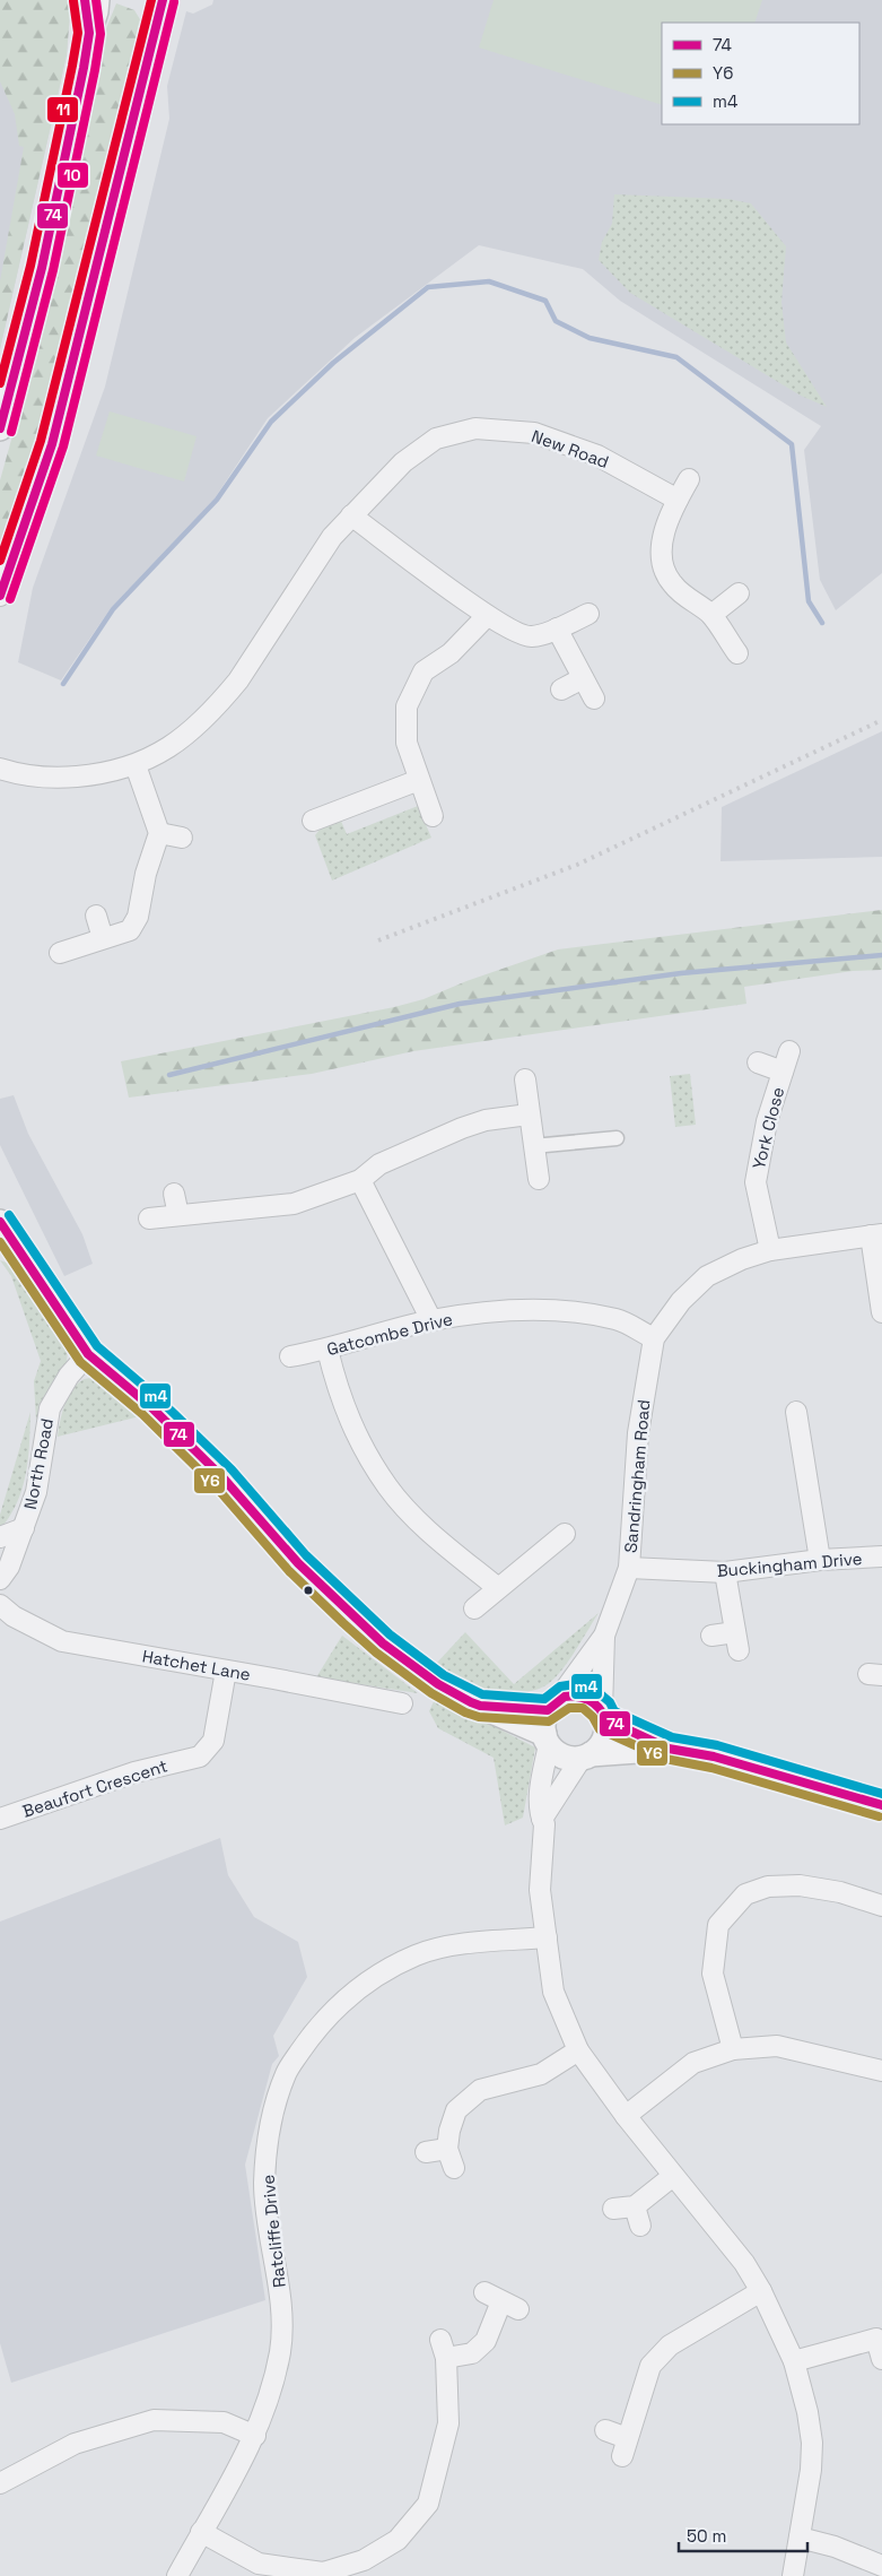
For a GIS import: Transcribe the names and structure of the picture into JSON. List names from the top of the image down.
{
  "streets": {
    "street": [
      "New Road",
      "York Close",
      "Gatcombe Drive",
      "North Road",
      "Sandringham Road",
      "Buckingham Drive",
      "Hatchet Lane",
      "Beaufort Crescent",
      "Ratcliffe Drive"
    ]
  },
  "crossings": [
    ["York Close", "Sandringham Road"],
    ["Gatcombe Drive", "Sandringham Road"],
    ["Sandringham Road", "Buckingham Drive"],
    ["Hatchet Lane", "Beaufort Crescent"]
  ],
  "lines": [
    "transit line 74",
    "transit line 10",
    "transit line 11",
    "transit line m4",
    "transit line Y6"
  ],
  "legend": ["74", "Y6", "m4"],
  "scale_bar": "50 m"
}
